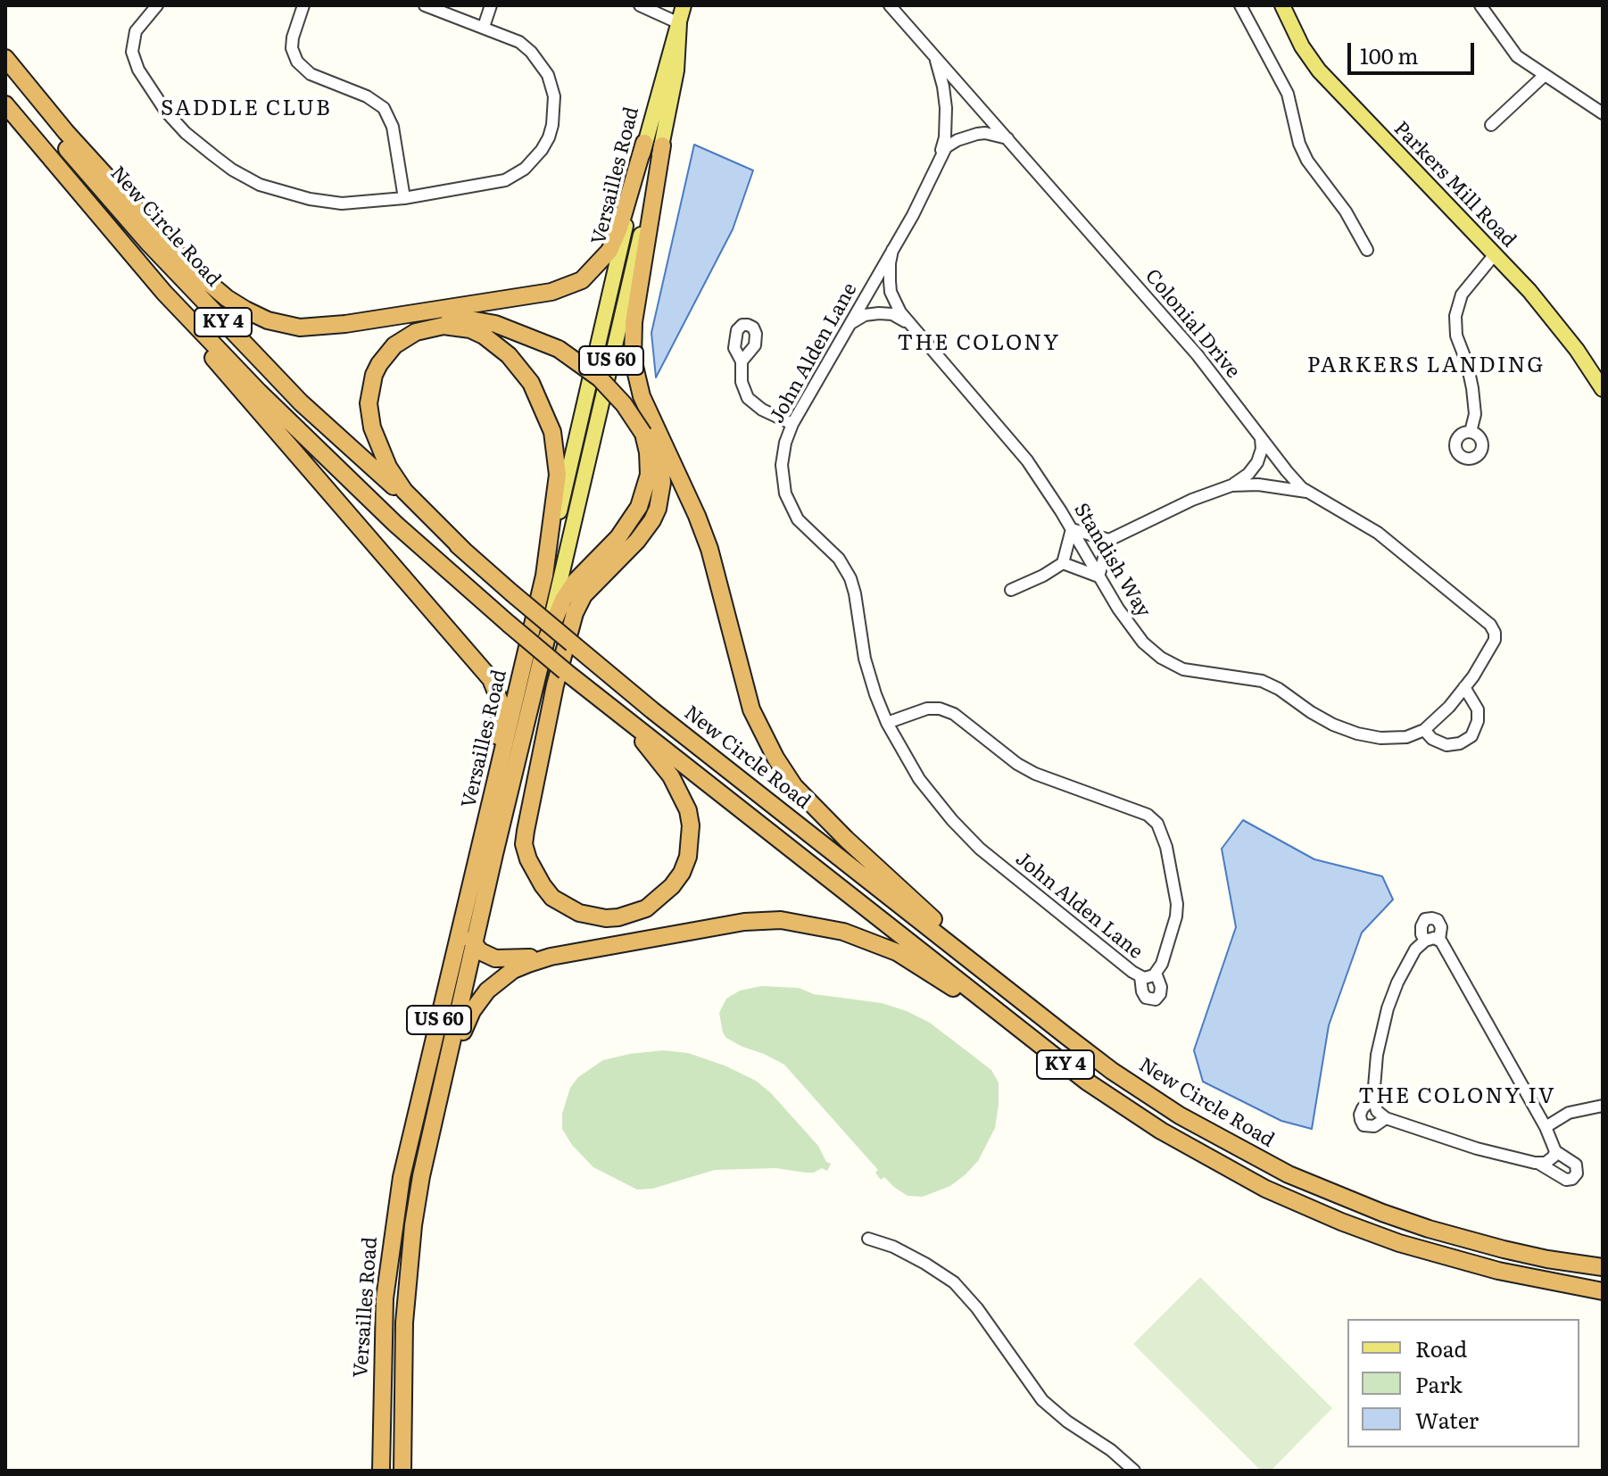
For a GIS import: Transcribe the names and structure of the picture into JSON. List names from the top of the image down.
{
  "streets": {
    "highway": [
      "Versailles Road",
      "New Circle Road",
      "KY 4",
      "US 60"
    ],
    "main road": ["Parkers Mill Road"],
    "street": ["Colonial Drive", "John Alden Lane", "Standish Way"]
  },
  "crossings": [
    ["Colonial Drive", "John Alden Lane"],
    ["John Alden Lane", "Standish Way"]
  ],
  "districts": [
    "SADDLE CLUB",
    "THE COLONY",
    "PARKERS LANDING",
    "THE COLONY IV"
  ],
  "legend": ["Road", "Park", "Water"],
  "scale_bar": "100 m"
}
